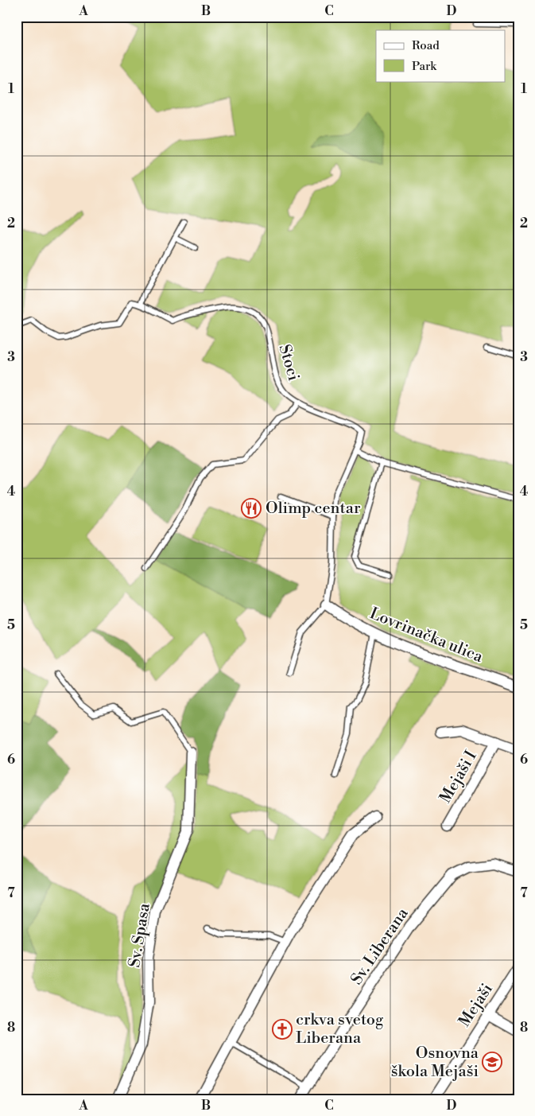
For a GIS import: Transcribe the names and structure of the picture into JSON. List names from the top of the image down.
{
  "streets": {
    "street": [
      "Lovrinačka ulica",
      "Mejaši I",
      "Sv. Spasa",
      "Sv. Liberana",
      "Mejaši"
    ],
    "lane": ["Stoci"]
  },
  "crossings": [
    ["Stoci", "Lovrinačka ulica"]
  ],
  "places": {
    "restaurant": ["Olimp centar"],
    "church": ["crkva svetog Liberana"],
    "school or university": ["Osnovna škola Mejaši"]
  },
  "legend": ["Road", "Park"],
  "grid": {
    "columns": [
      "A",
      "B",
      "C",
      "D"
    ],
    "rows": [
      "1",
      "2",
      "3",
      "4",
      "5",
      "6",
      "7",
      "8"
    ]
  }
}
